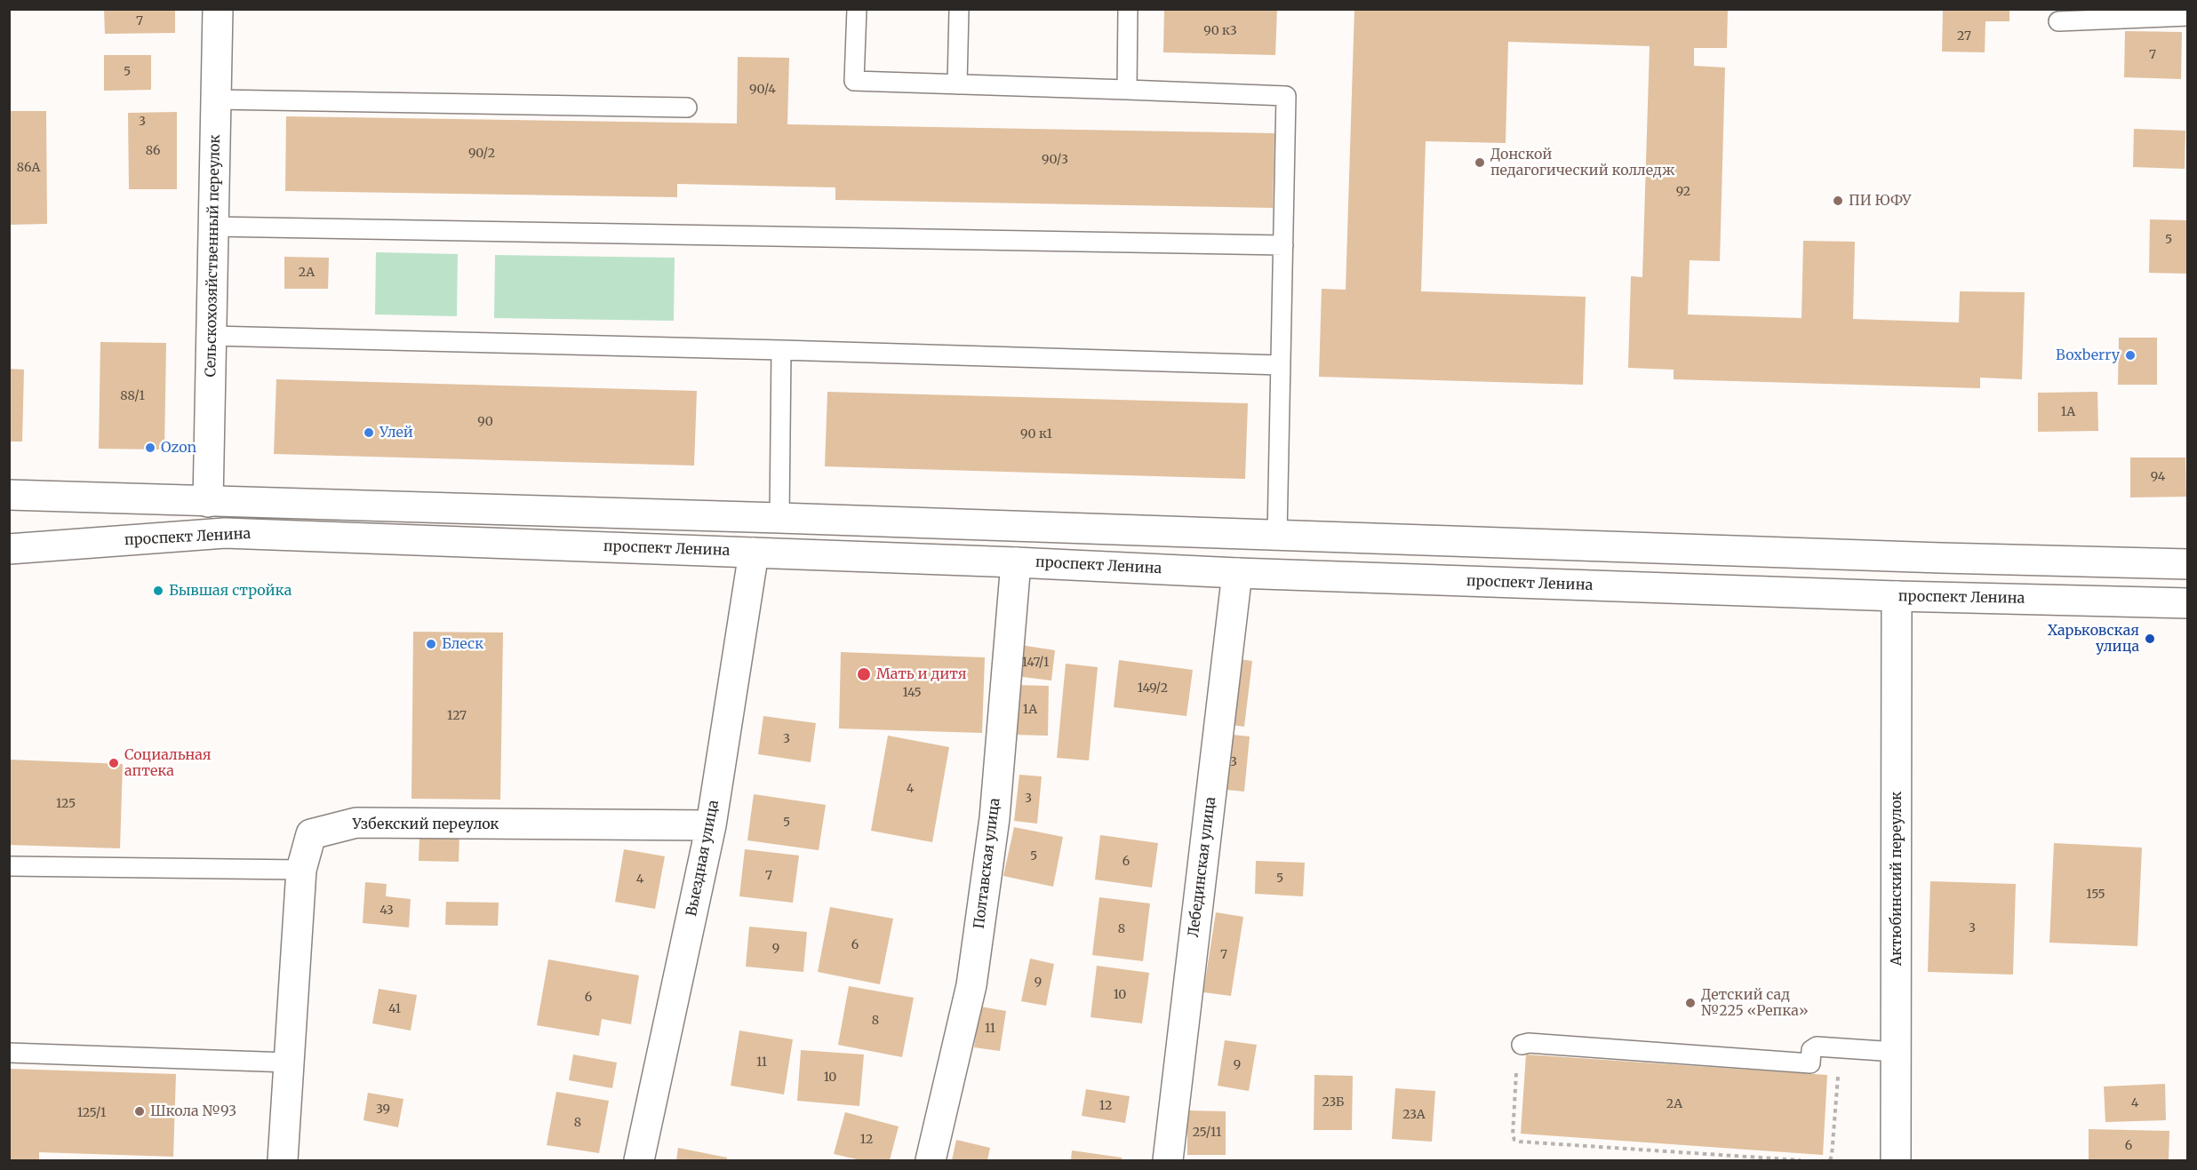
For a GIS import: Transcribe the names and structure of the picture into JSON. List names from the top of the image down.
{
  "streets": {
    "main road": [
      "Сельскохозяйственный переулок",
      "проспект Ленина",
      "Узбекский переулок",
      "Выездная улица",
      "Полтавская улица",
      "Лебединская улица",
      "Актюбинский переулок"
    ]
  },
  "crossings": [
    ["проспект Ленина", "Выездная улица"],
    ["проспект Ленина", "Полтавская улица"],
    ["проспект Ленина", "Лебединская улица"],
    ["проспект Ленина", "Актюбинский переулок"],
    ["Узбекский переулок", "Выездная улица"]
  ],
  "places": [
    "Донской педагогический колледж",
    "ПИ ЮФУ",
    "Boxberry",
    "Улей",
    "Ozon",
    "Бывшая стройка",
    "Харьковская улица",
    "Блеск",
    "Мать и дитя",
    "Социальная аптека",
    "Детский сад №225 «Репка»",
    "Школа №93"
  ],
  "house_numbers": [
    "7",
    "90 к3",
    "27",
    "7",
    "5",
    "90/4",
    "3",
    "86",
    "90/2",
    "90/3",
    "86А",
    "92",
    "5",
    "2А",
    "88/1",
    "1А",
    "90",
    "90 к1",
    "94",
    "147/1",
    "149/2",
    "145",
    "1А",
    "127",
    "3",
    "3",
    "4",
    "3",
    "125",
    "5",
    "5",
    "6",
    "7",
    "5",
    "4",
    "155",
    "43",
    "3",
    "8",
    "6",
    "9",
    "7",
    "9",
    "10",
    "6",
    "41",
    "8",
    "11",
    "11",
    "9",
    "10",
    "23Б",
    "4",
    "2А",
    "12",
    "39",
    "125/1",
    "23А",
    "8",
    "25/11",
    "12",
    "6"
  ]
}
